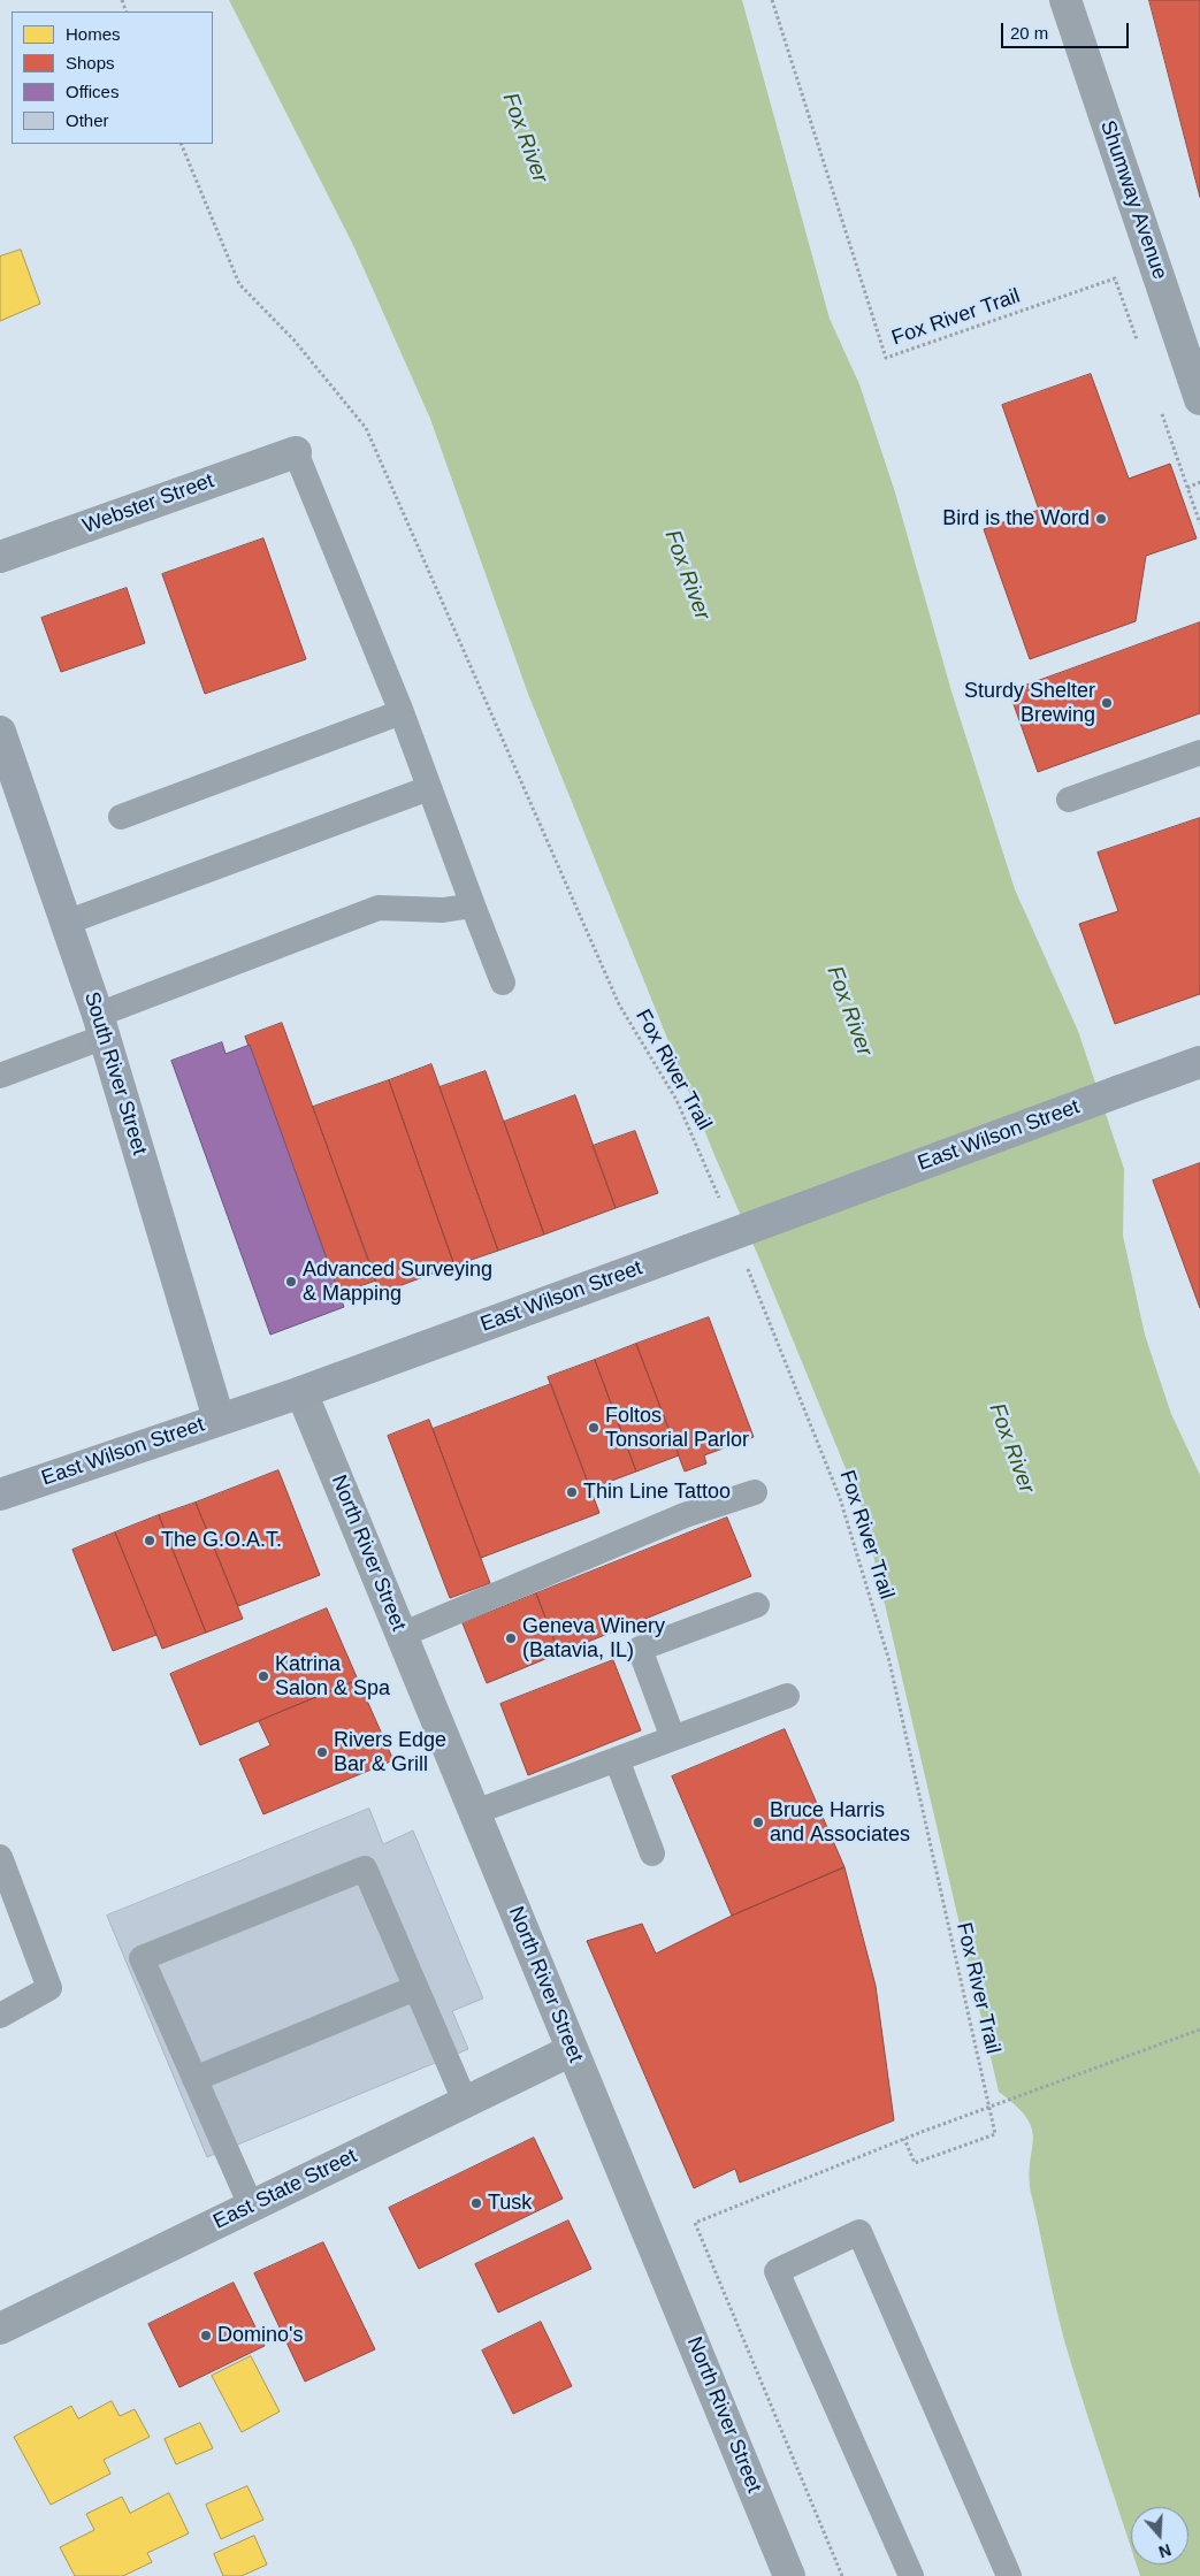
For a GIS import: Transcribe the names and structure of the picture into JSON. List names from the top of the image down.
{
  "streets": {
    "main road": ["South River Street", "East Wilson Street"],
    "street": [
      "Shumway Avenue",
      "Webster Street",
      "North River Street",
      "East State Street"
    ],
    "path": ["Fox River Trail"]
  },
  "crossings": [
    ["South River Street", "East Wilson Street"],
    ["East Wilson Street", "North River Street"],
    ["North River Street", "East State Street"]
  ],
  "water": ["Fox River"],
  "places": [
    "Bird is the Word",
    "Sturdy Shelter Brewing",
    "Advanced Surveying & Mapping",
    "Foltos Tonsorial Parlor",
    "Thin Line Tattoo",
    "The G.O.A.T.",
    "Geneva Winery (Batavia, IL)",
    "Katrina Salon & Spa",
    "Rivers Edge Bar & Grill",
    "Bruce Harris and Associates",
    "Tusk",
    "Domino's"
  ],
  "legend": [
    "Homes",
    "Shops",
    "Offices",
    "Other"
  ],
  "scale_bar": "20 m",
  "north": "bottom"
}
